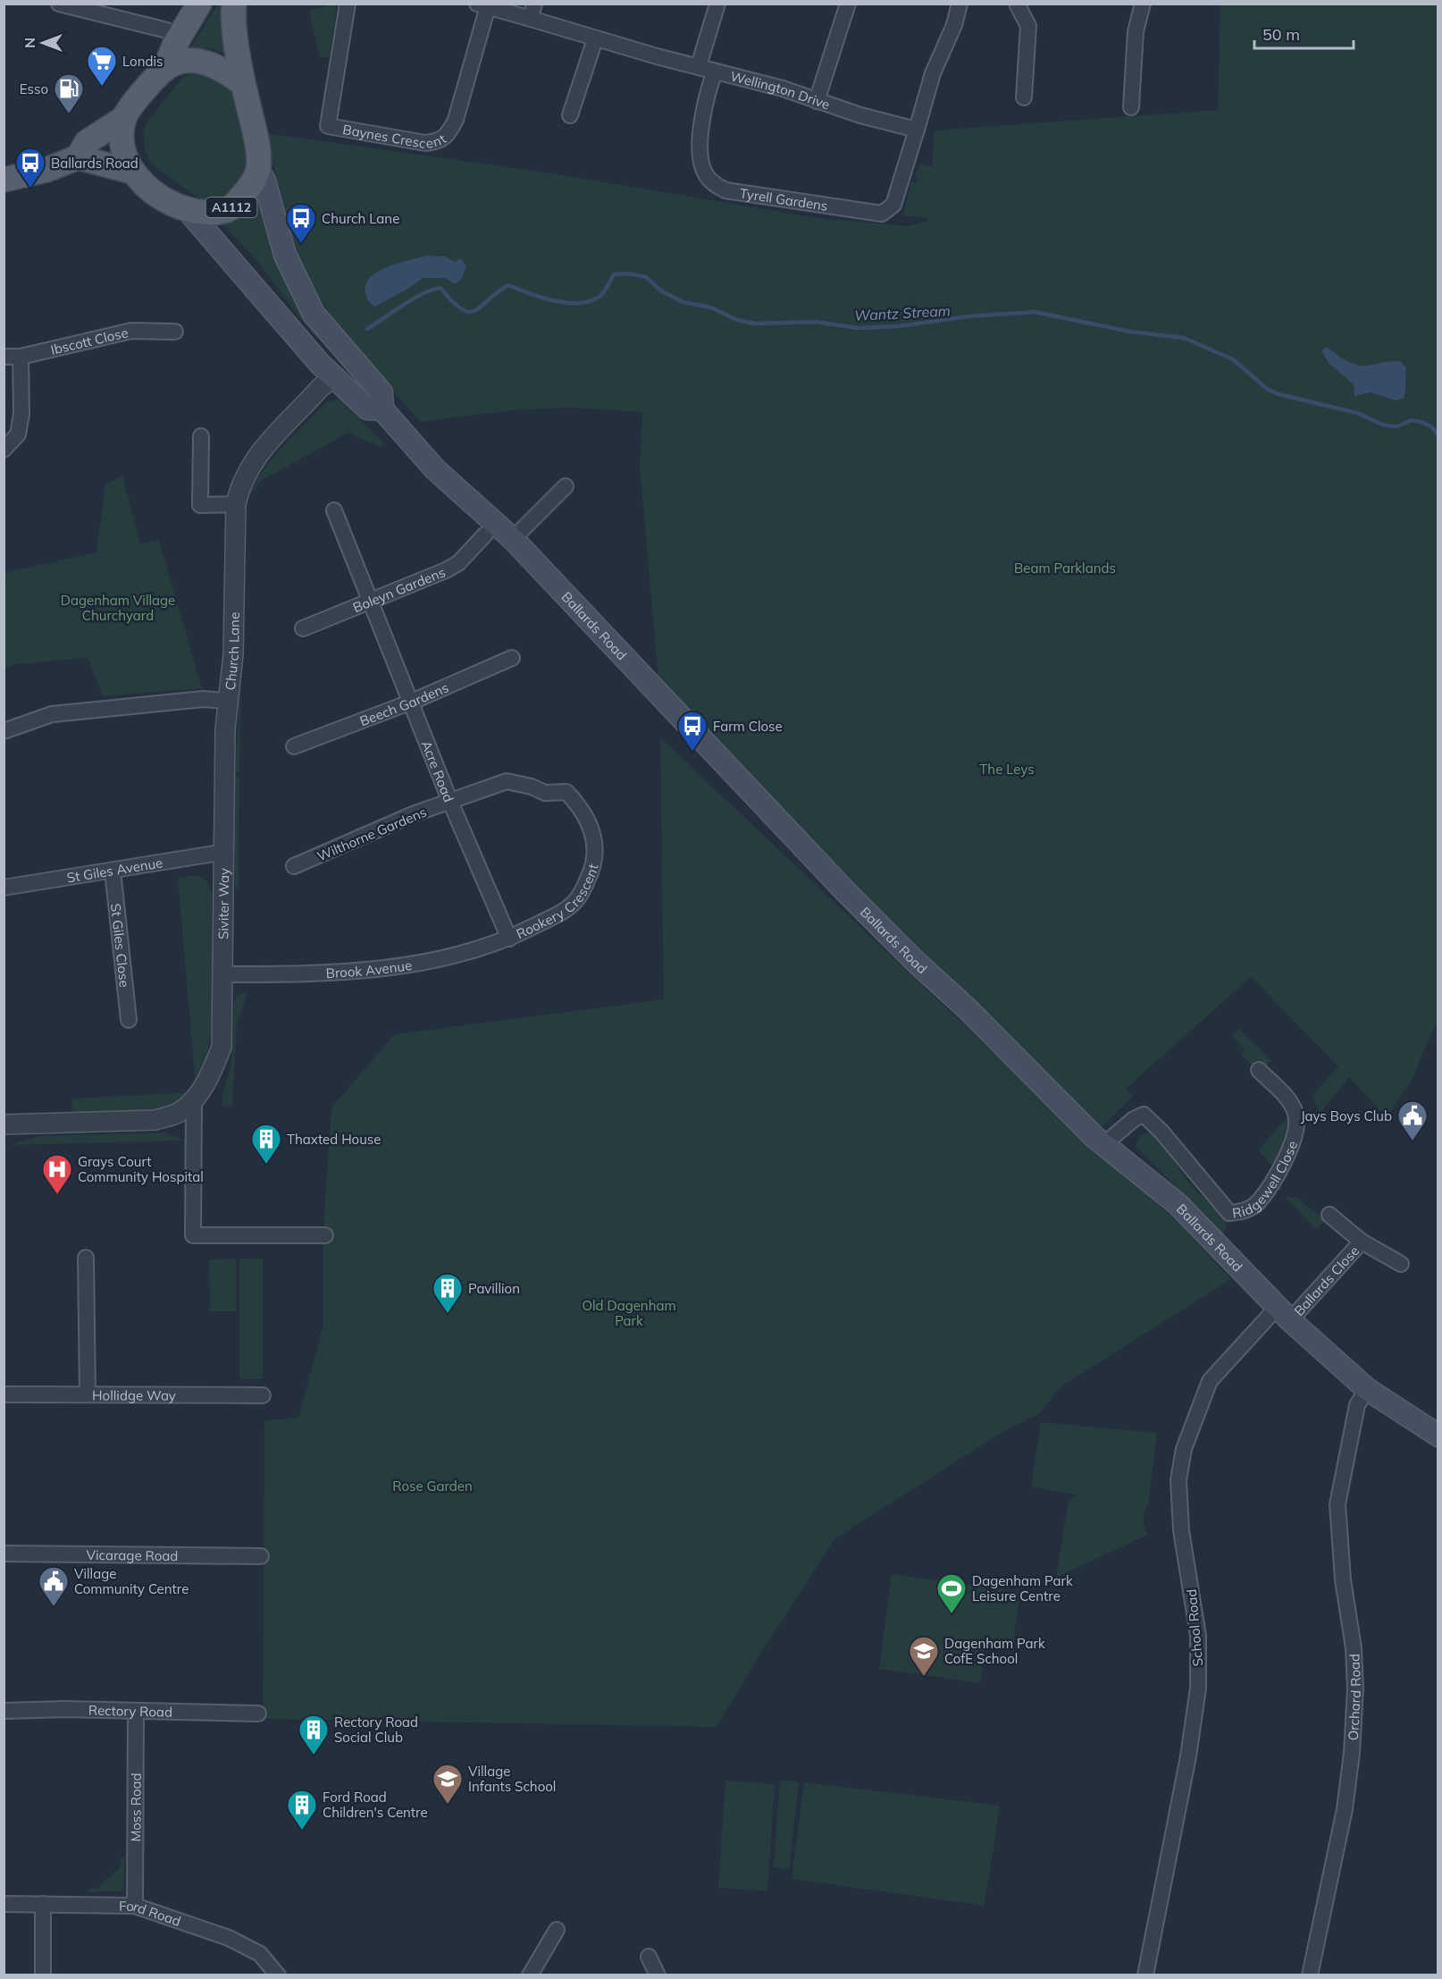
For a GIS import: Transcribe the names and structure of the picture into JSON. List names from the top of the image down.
{
  "streets": {
    "main road": ["A1112", "Ballards Road"],
    "street": [
      "Wellington Drive",
      "Baynes Crescent",
      "Tyrell Gardens",
      "Ibscott Close",
      "Boleyn Gardens",
      "Church Lane",
      "Beech Gardens",
      "Acre Road",
      "Wilthorne Gardens",
      "St Giles Avenue",
      "Rookery Crescent",
      "Siviter Way",
      "St Giles Close",
      "Brook Avenue",
      "Ridgewell Close",
      "Ballards Close",
      "Hollidge Way",
      "Vicarage Road",
      "School Road",
      "Orchard Road",
      "Rectory Road",
      "Moss Road",
      "Ford Road"
    ]
  },
  "crossings": [
    ["Wellington Drive", "Baynes Crescent"],
    ["Wellington Drive", "Tyrell Gardens"],
    ["A1112", "Ballards Road"],
    ["Boleyn Gardens", "Acre Road"],
    ["Ballards Road", "Church Lane"],
    ["Ballards Road", "Ridgewell Close"],
    ["Ballards Road", "Ballards Close"],
    ["Ballards Road", "School Road"],
    ["Ballards Road", "Orchard Road"],
    ["Church Lane", "Siviter Way"],
    ["Beech Gardens", "Acre Road"],
    ["Acre Road", "Wilthorne Gardens"],
    ["Acre Road", "Rookery Crescent"],
    ["Acre Road", "Brook Avenue"],
    ["Wilthorne Gardens", "Rookery Crescent"],
    ["St Giles Avenue", "Siviter Way"],
    ["St Giles Avenue", "St Giles Close"],
    ["Rookery Crescent", "Brook Avenue"],
    ["Siviter Way", "Brook Avenue"],
    ["Ballards Close", "School Road"],
    ["Rectory Road", "Moss Road"],
    ["Moss Road", "Ford Road"]
  ],
  "water": ["Wantz Stream"],
  "parks": [
    "Beam Parklands",
    "Dagenham Village Churchyard",
    "The Leys",
    "Old Dagenham Park",
    "Rose Garden"
  ],
  "places": {
    "supermarket": ["Londis"],
    "fuel station": ["Esso"],
    "bus stop": ["Ballards Road", "Church Lane", "Farm Close"],
    "public building": ["Jays Boys Club", "Village Community Centre"],
    "building": [
      "Thaxted House",
      "Pavillion",
      "Rectory Road Social Club",
      "Ford Road Children's Centre"
    ],
    "hospital": ["Grays Court Community Hospital"],
    "sports": ["Dagenham Park Leisure Centre"],
    "school or university": ["Dagenham Park CofE School", "Village Infants School"]
  },
  "scale_bar": "50 m",
  "north": "left"
}
